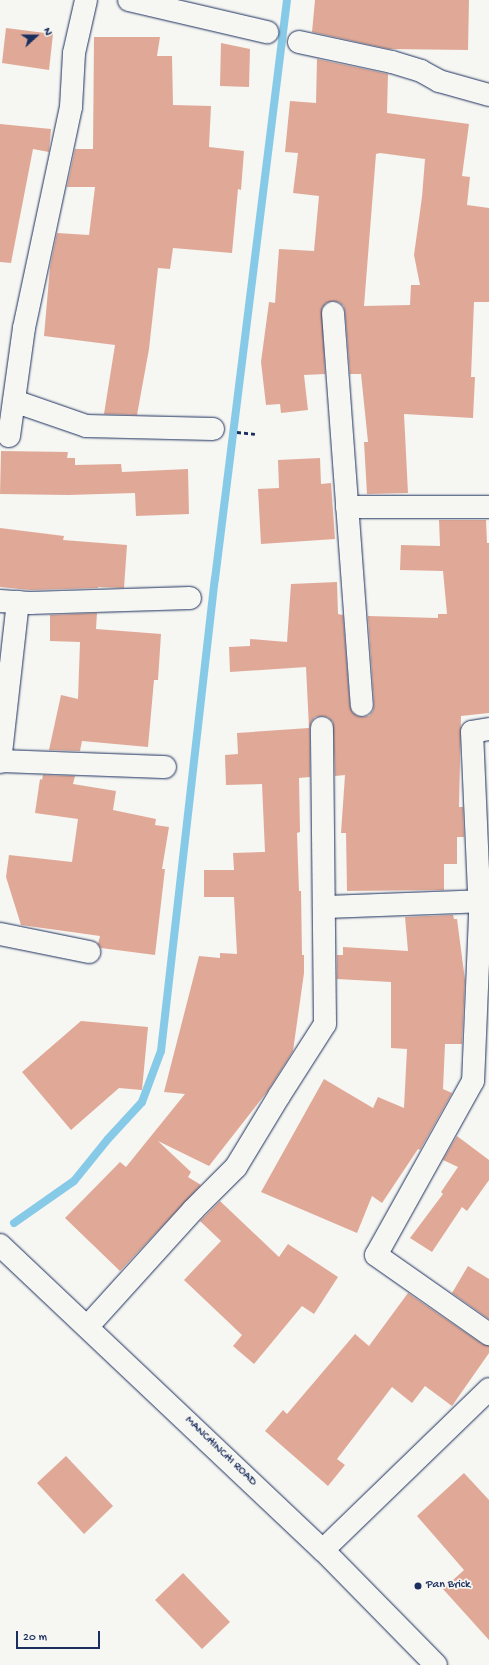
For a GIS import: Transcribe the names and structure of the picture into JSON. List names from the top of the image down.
{
  "streets": {
    "main road": ["MANCHINCHI ROAD"]
  },
  "places": ["Pan Brick"],
  "scale_bar": "20 m",
  "north": "right"
}
